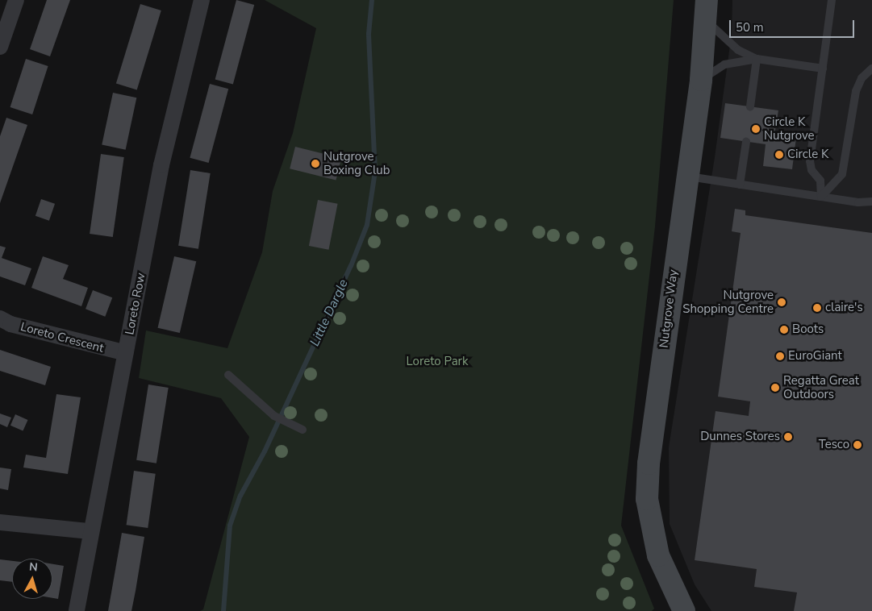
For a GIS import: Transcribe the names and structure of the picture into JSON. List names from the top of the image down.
{
  "streets": {
    "street": ["Loreto Row", "Nutgrove Way", "Loreto Crescent"]
  },
  "crossings": [
    ["Loreto Row", "Loreto Crescent"]
  ],
  "water": ["Little Dargle"],
  "parks": ["Loreto Park"],
  "places": [
    "Circle K Nutgrove",
    "Circle K",
    "Nutgrove Boxing Club",
    "Nutgrove Shopping Centre",
    "claire's",
    "Boots",
    "EuroGiant",
    "Regatta Great Outdoors",
    "Dunnes Stores",
    "Tesco"
  ],
  "scale_bar": "50 m",
  "north": "top"
}
